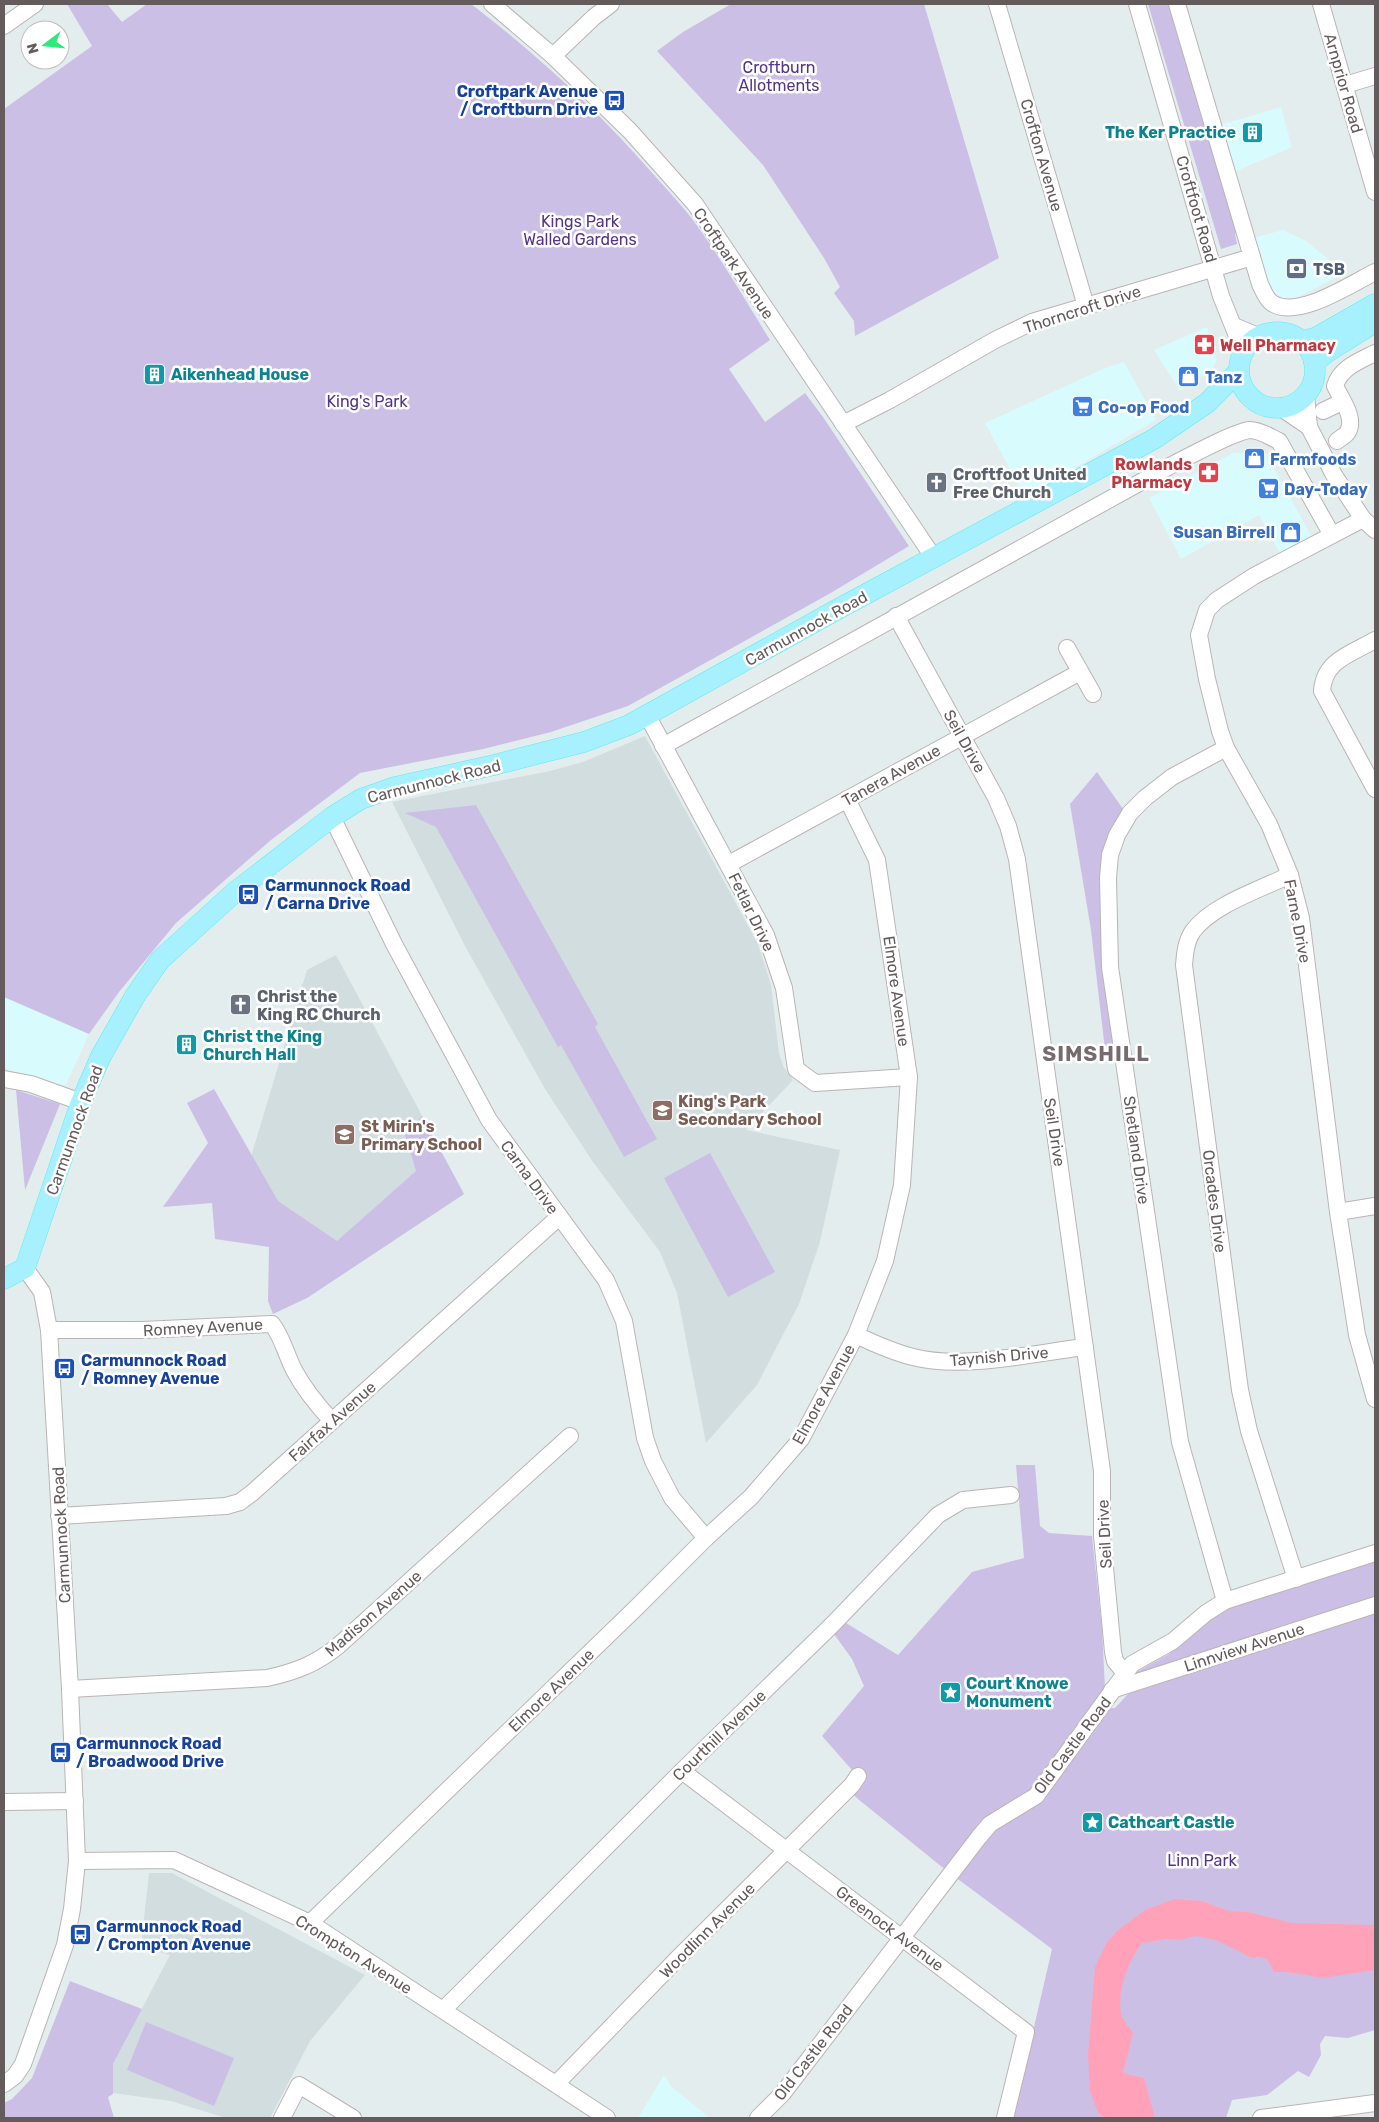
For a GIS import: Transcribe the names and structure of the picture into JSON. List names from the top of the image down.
{
  "streets": {
    "main road": ["Carmunnock Road"],
    "street": [
      "Arnprior Road",
      "Crofton Avenue",
      "Croftfoot Road",
      "Croftpark Avenue",
      "Thorncroft Drive",
      "Seil Drive",
      "Tanera Avenue",
      "Fetlar Drive",
      "Farne Drive",
      "Elmore Avenue",
      "Shetland Drive",
      "Carna Drive",
      "Orcades Drive",
      "Romney Avenue",
      "Taynish Drive",
      "Fairfax Avenue",
      "Madison Avenue",
      "Linnview Avenue",
      "Courthill Avenue",
      "Old Castle Road",
      "Greenock Avenue",
      "Woodlinn Avenue",
      "Crompton Avenue"
    ]
  },
  "crossings": [
    ["Crofton Avenue", "Thorncroft Drive"],
    ["Croftfoot Road", "Thorncroft Drive"],
    ["Croftpark Avenue", "Thorncroft Drive"],
    ["Croftpark Avenue", "Carmunnock Road"],
    ["Carmunnock Road", "Seil Drive"],
    ["Carmunnock Road", "Fetlar Drive"],
    ["Carmunnock Road", "Farne Drive"],
    ["Carmunnock Road", "Carna Drive"],
    ["Carmunnock Road", "Romney Avenue"],
    ["Carmunnock Road", "Fairfax Avenue"],
    ["Carmunnock Road", "Madison Avenue"],
    ["Carmunnock Road", "Crompton Avenue"],
    ["Seil Drive", "Tanera Avenue"],
    ["Seil Drive", "Taynish Drive"],
    ["Seil Drive", "Old Castle Road"],
    ["Tanera Avenue", "Fetlar Drive"],
    ["Tanera Avenue", "Elmore Avenue"],
    ["Fetlar Drive", "Elmore Avenue"],
    ["Farne Drive", "Shetland Drive"],
    ["Farne Drive", "Orcades Drive"],
    ["Elmore Avenue", "Carna Drive"],
    ["Elmore Avenue", "Taynish Drive"],
    ["Elmore Avenue", "Crompton Avenue"],
    ["Shetland Drive", "Old Castle Road"],
    ["Carna Drive", "Fairfax Avenue"],
    ["Orcades Drive", "Old Castle Road"],
    ["Romney Avenue", "Fairfax Avenue"],
    ["Linnview Avenue", "Old Castle Road"],
    ["Courthill Avenue", "Greenock Avenue"],
    ["Courthill Avenue", "Crompton Avenue"],
    ["Old Castle Road", "Greenock Avenue"],
    ["Greenock Avenue", "Woodlinn Avenue"],
    ["Woodlinn Avenue", "Crompton Avenue"]
  ],
  "districts": ["SIMSHILL"],
  "parks": [
    "Croftburn Allotments",
    "Kings Park Walled Gardens",
    "King's Park",
    "Linn Park"
  ],
  "places": {
    "bus stop": [
      "Croftpark Avenue / Croftburn Drive",
      "Carmunnock Road / Carna Drive",
      "Carmunnock Road / Romney Avenue",
      "Carmunnock Road / Broadwood Drive",
      "Carmunnock Road / Crompton Avenue"
    ],
    "building": ["The Ker Practice", "Aikenhead House", "Christ the King Church Hall"],
    "bank": ["TSB"],
    "pharmacy": ["Well Pharmacy", "Rowlands Pharmacy"],
    "shop": ["Tanz", "Farmfoods", "Susan Birrell"],
    "supermarket": ["Co-op Food", "Day-Today"],
    "church": ["Croftfoot United Free Church", "Christ the King RC Church"],
    "school or university": ["King's Park Secondary School", "St Mirin's Primary School"],
    "place": ["Court Knowe Monument", "Cathcart Castle"]
  },
  "north": "left"
}
